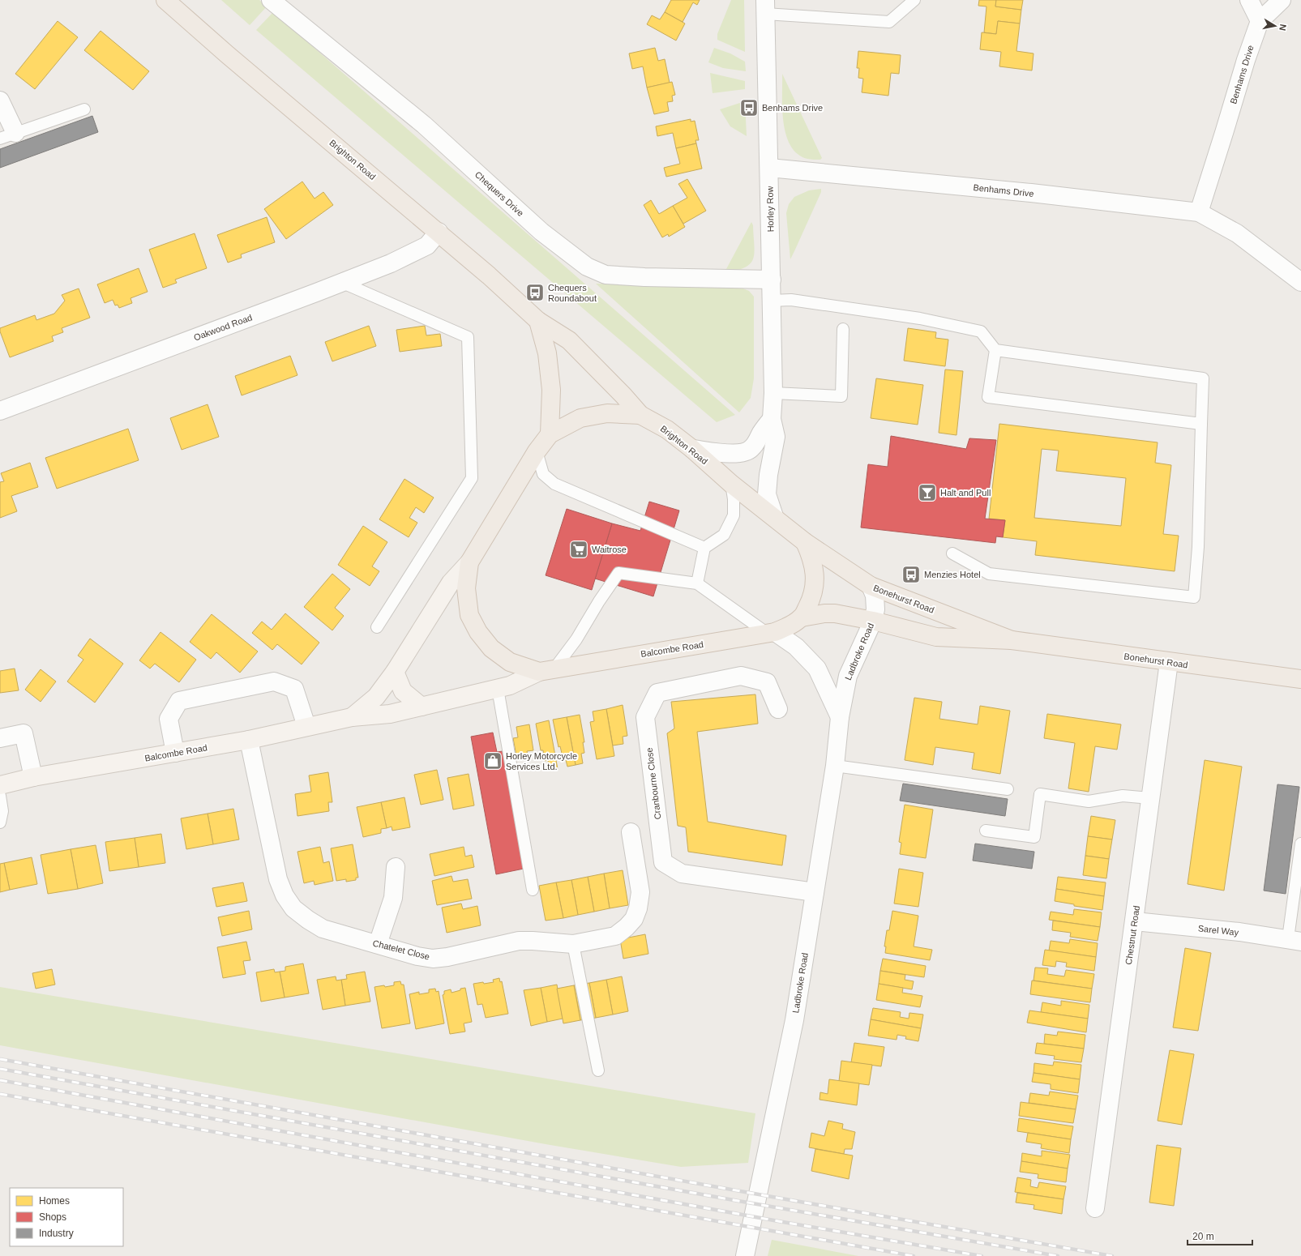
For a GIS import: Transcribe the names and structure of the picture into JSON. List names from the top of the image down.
{
  "streets": {
    "main road": ["Brighton Road", "Bonehurst Road", "Balcombe Road"],
    "street": [
      "Benhams Drive",
      "Chequers Drive",
      "Horley Row",
      "Oakwood Road",
      "Ladbroke Road",
      "Cranbourne Close",
      "Sarel Way",
      "Chestnut Road",
      "Chatelet Close"
    ]
  },
  "crossings": [
    ["Benhams Drive", "Horley Row"],
    ["Brighton Road", "Horley Row"],
    ["Brighton Road", "Oakwood Road"],
    ["Brighton Road", "Bonehurst Road"],
    ["Chequers Drive", "Horley Row"],
    ["Bonehurst Road", "Balcombe Road"],
    ["Bonehurst Road", "Ladbroke Road"],
    ["Bonehurst Road", "Chestnut Road"],
    ["Balcombe Road", "Chatelet Close"],
    ["Ladbroke Road", "Cranbourne Close"],
    ["Sarel Way", "Chestnut Road"]
  ],
  "places": {
    "bus stop": ["Benhams Drive", "Chequers Roundabout", "Menzies Hotel"],
    "bar": ["Halt and Pull"],
    "supermarket": ["Waitrose"],
    "shop": ["Horley Motorcycle Services Ltd."]
  },
  "legend": ["Homes", "Shops", "Industry"],
  "scale_bar": "20 m",
  "north": "right"
}
